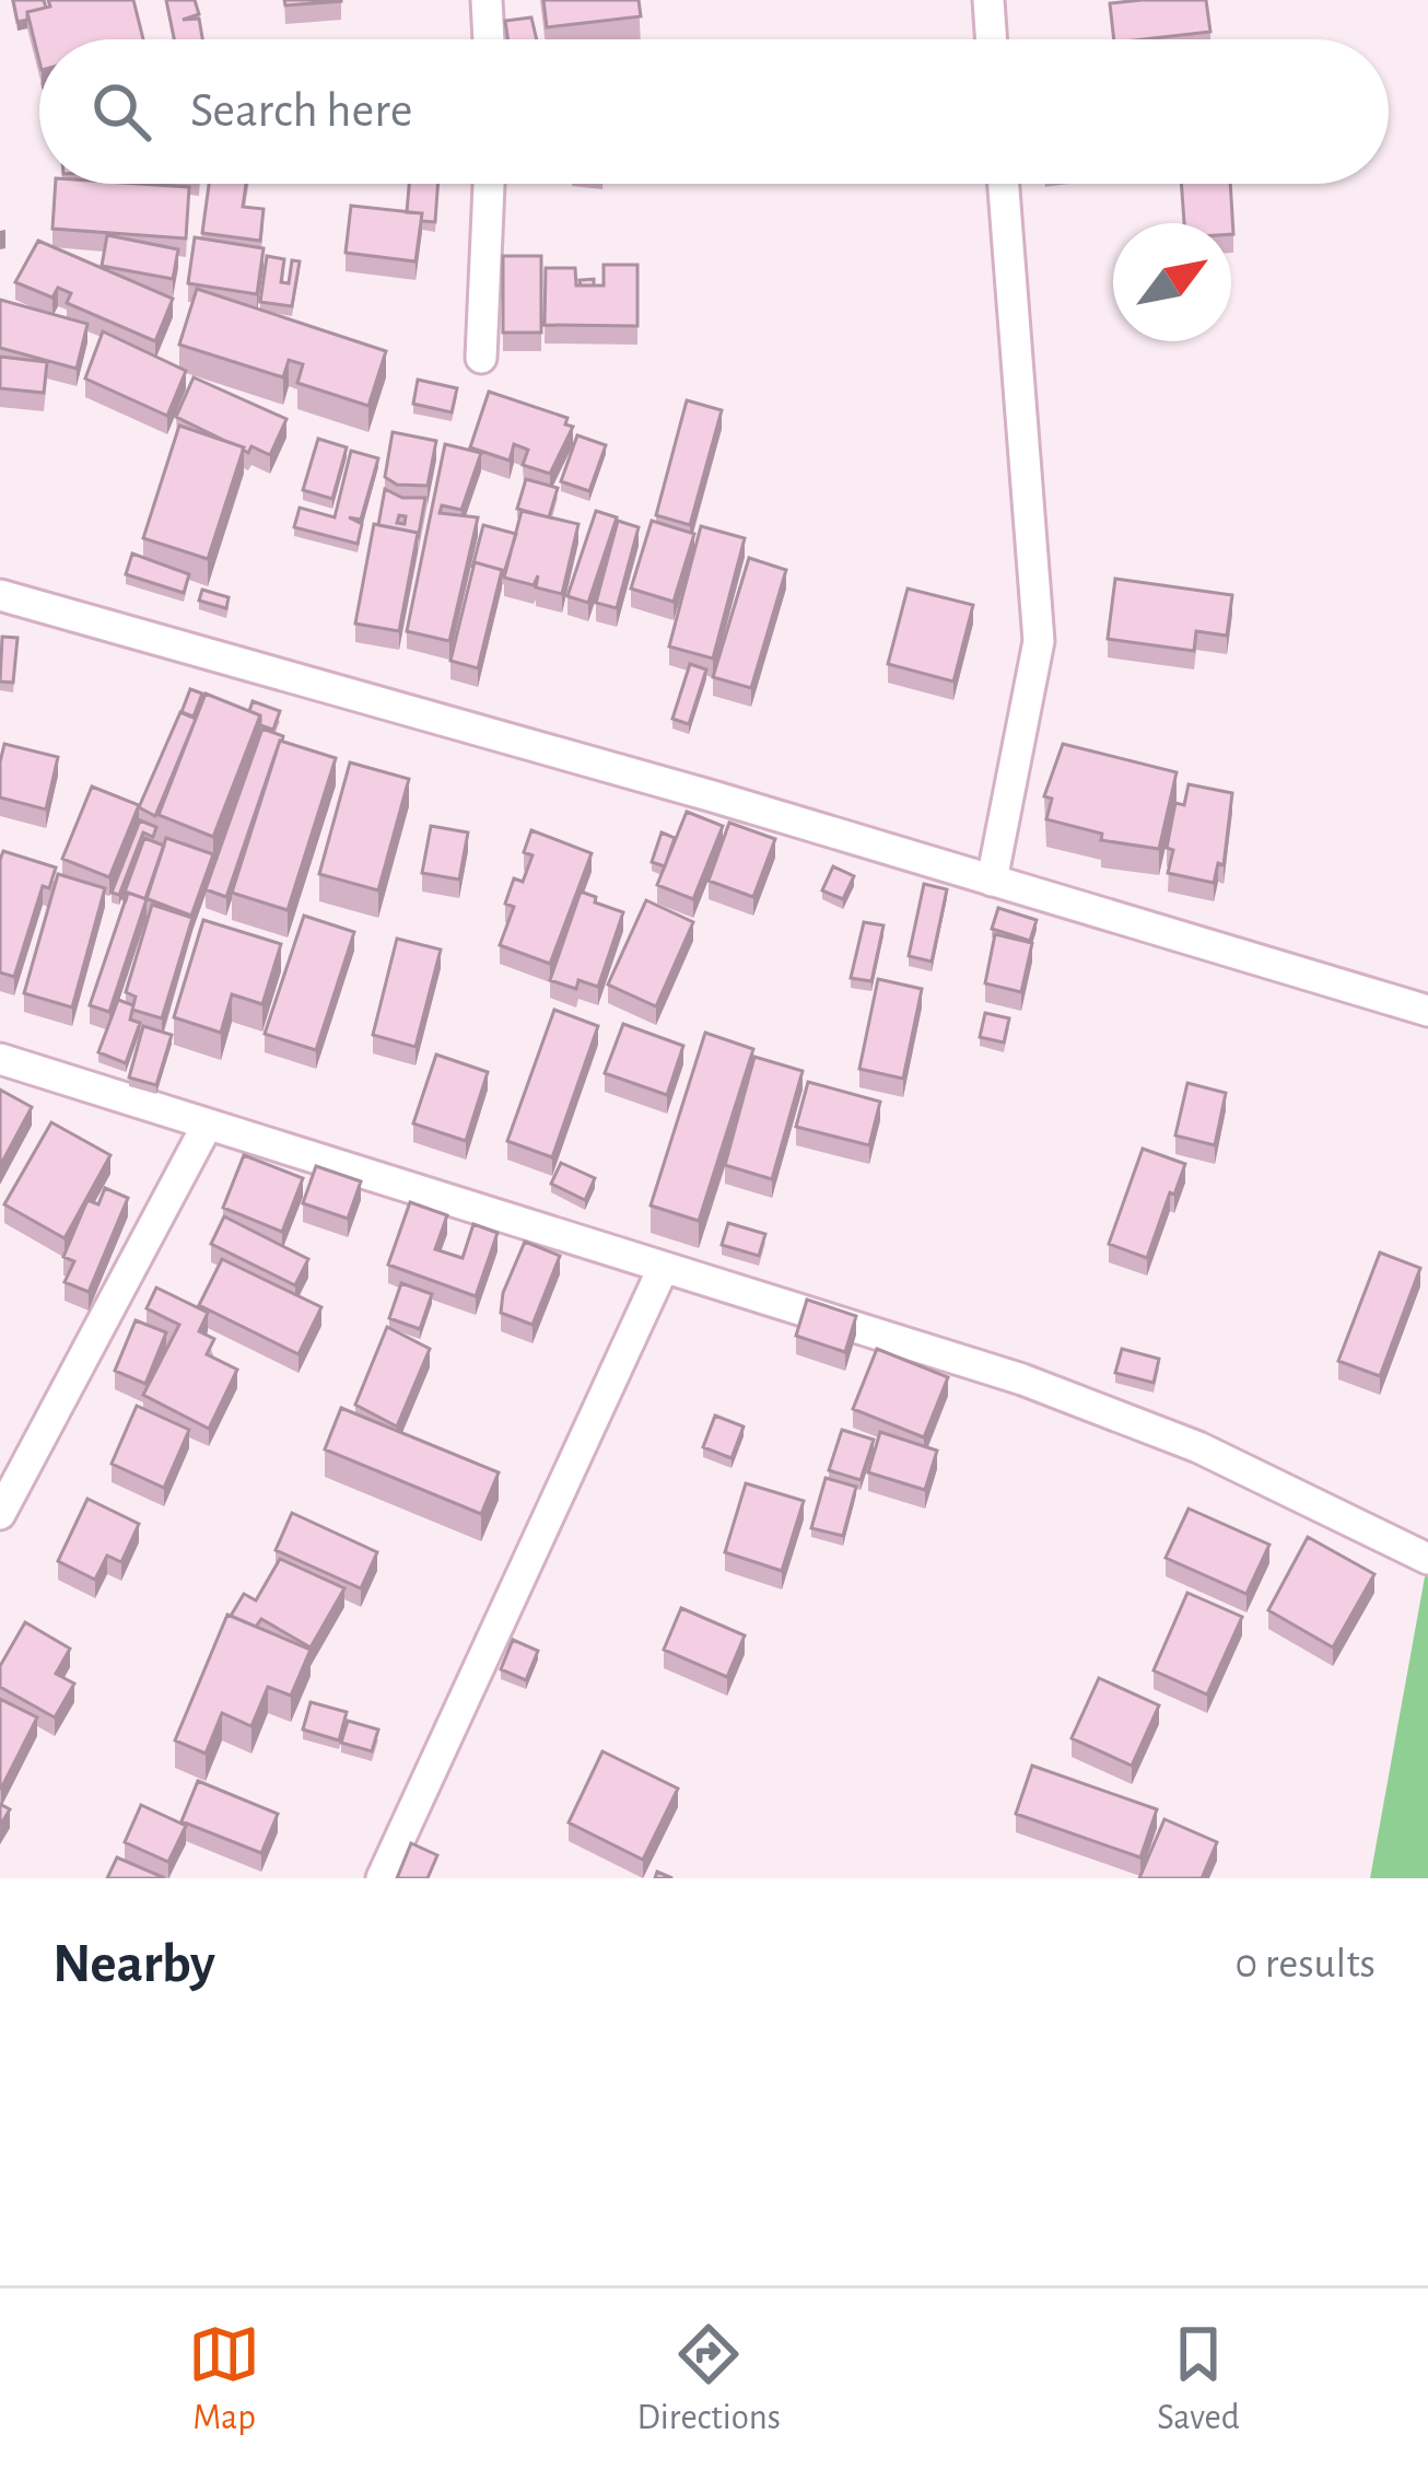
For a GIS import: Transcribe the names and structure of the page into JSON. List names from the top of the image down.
{
  "north": "top right",
  "page": {
    "search": "Search here",
    "heading": ["Nearby", "0 results"],
    "nav": ["Map", "Directions", "Saved"]
  }
}
